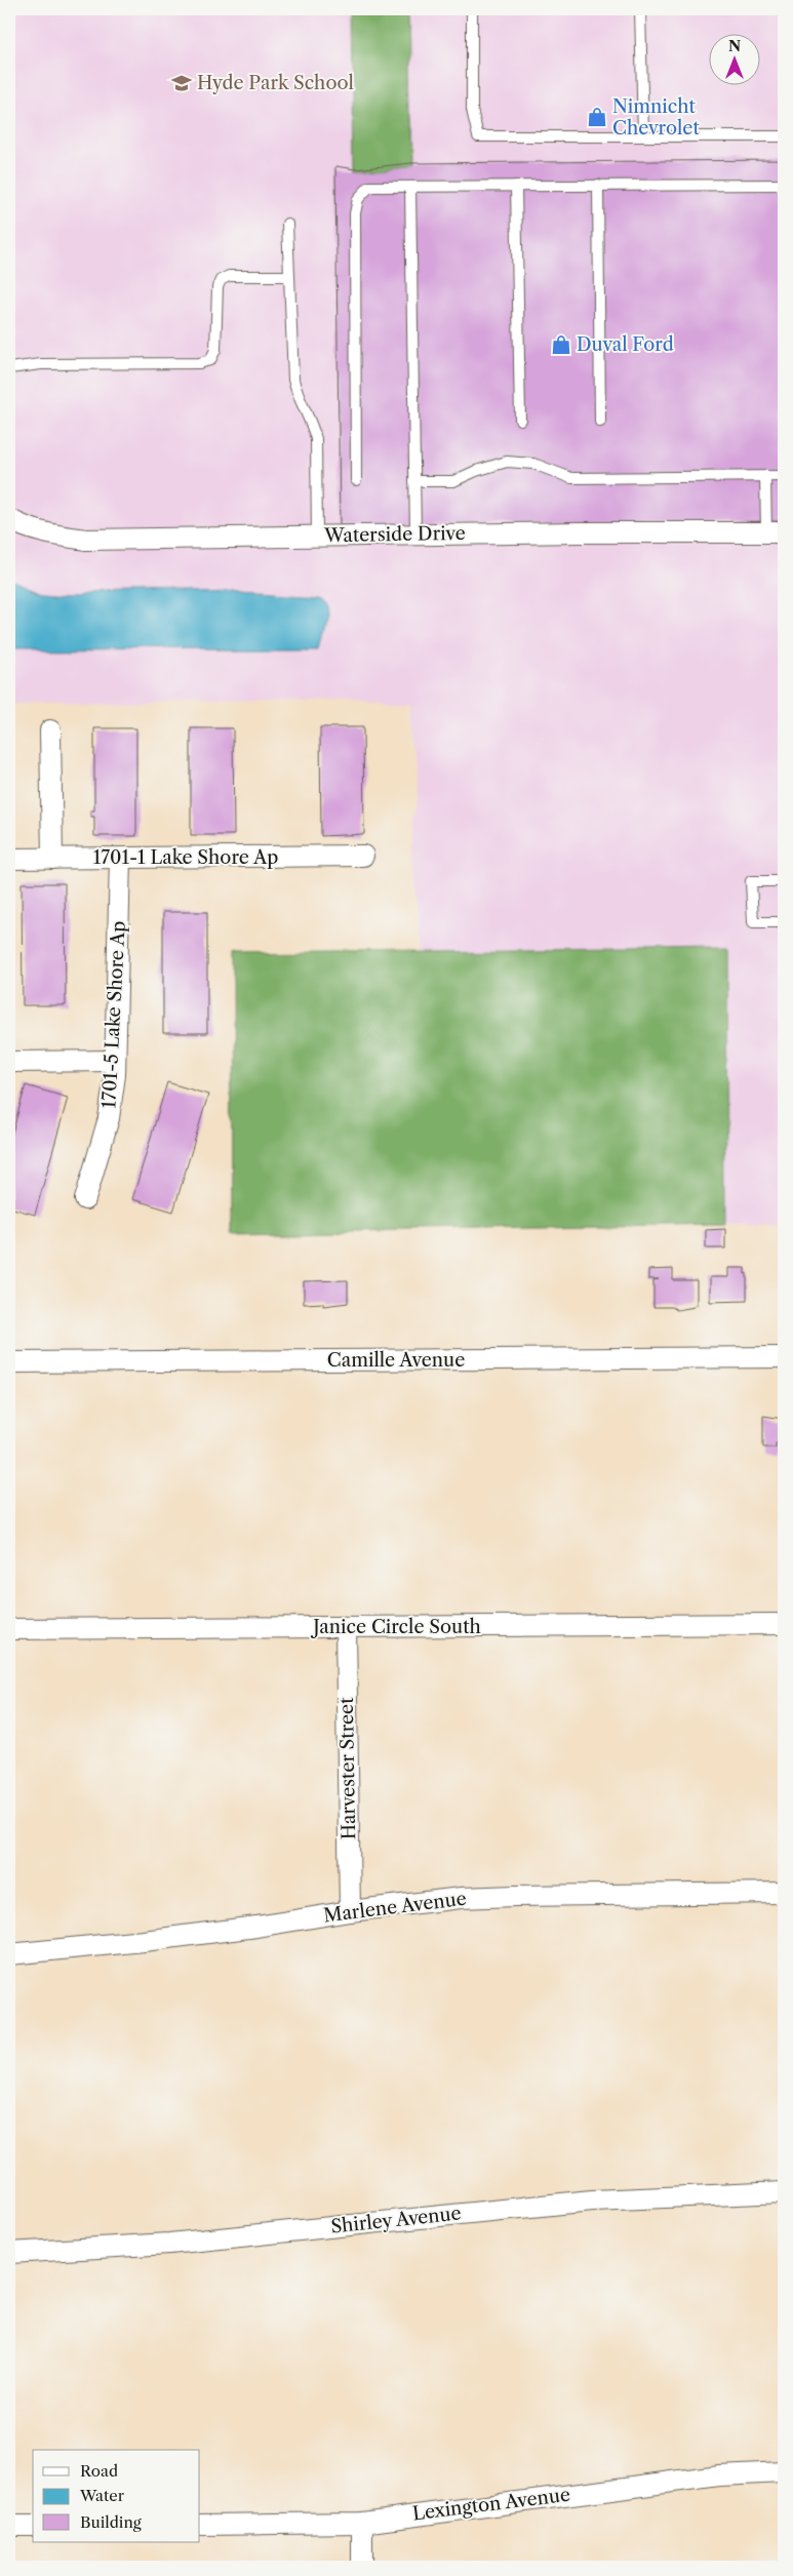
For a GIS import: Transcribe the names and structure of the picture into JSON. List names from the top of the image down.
{
  "streets": {
    "street": [
      "Waterside Drive",
      "1701-1 Lake Shore Ap",
      "1701-5 Lake Shore Ap",
      "Camille Avenue",
      "Janice Circle South",
      "Harvester Street",
      "Marlene Avenue",
      "Shirley Avenue",
      "Lexington Avenue"
    ]
  },
  "crossings": [
    ["1701-1 Lake Shore Ap", "1701-5 Lake Shore Ap"],
    ["Janice Circle South", "Harvester Street"],
    ["Harvester Street", "Marlene Avenue"]
  ],
  "places": {
    "school or university": ["Hyde Park School"],
    "shop": ["Nimnicht Chevrolet", "Duval Ford"]
  },
  "legend": ["Road", "Water", "Building"],
  "north": "top"
}
